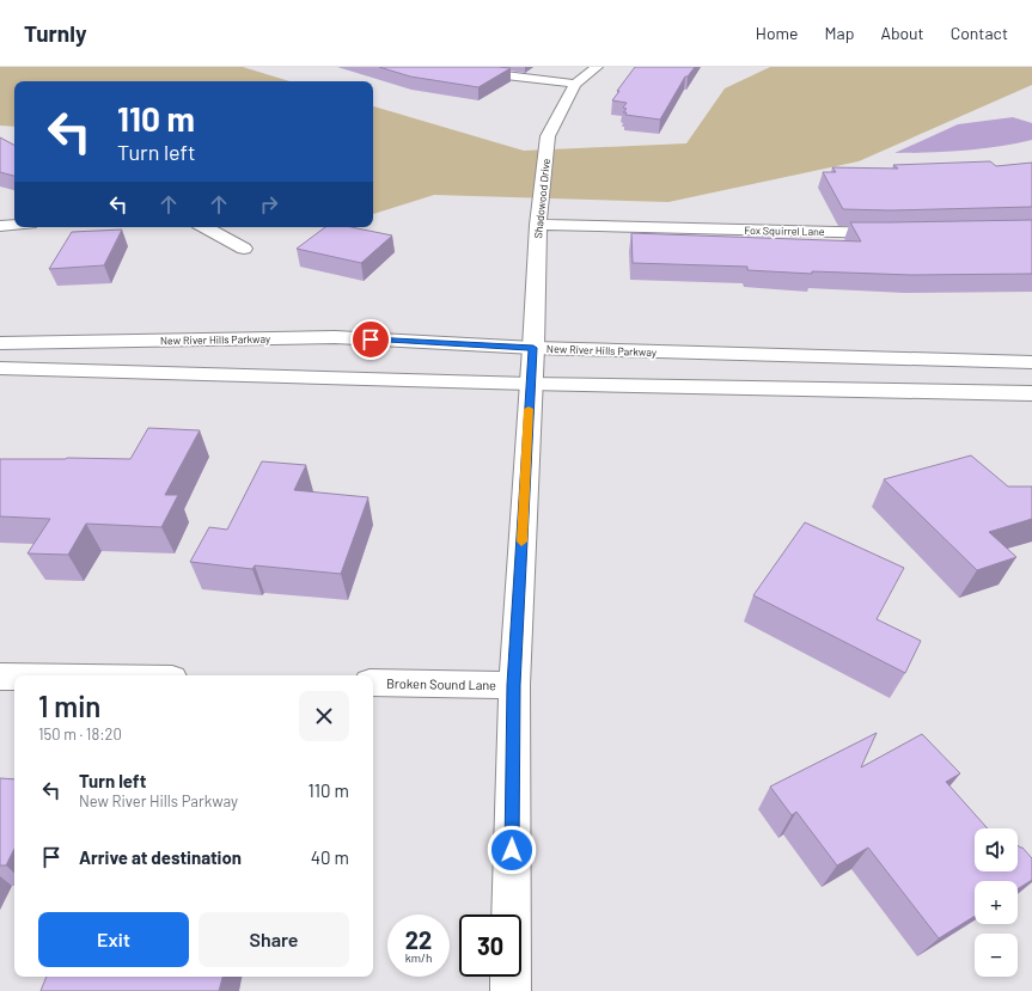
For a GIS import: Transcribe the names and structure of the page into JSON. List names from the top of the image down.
{
  "streets": {
    "street": [
      "Shadowood Drive",
      "Fox Squirrel Lane",
      "New River Hills Parkway",
      "Broken Sound Lane"
    ]
  },
  "crossings": [
    ["Shadowood Drive", "Fox Squirrel Lane"],
    ["Shadowood Drive", "New River Hills Parkway"],
    ["Shadowood Drive", "Broken Sound Lane"]
  ],
  "page": {
    "header": "Turnly",
    "nav": [
      "Home",
      "Map",
      "About",
      "Contact"
    ],
    "turn": ["110 m", "Turn left"],
    "heading": ["1 min", "150 m · 18:20"],
    "list": [
      {
        "name": "Turn left",
        "note": "New River Hills Parkway",
        "value": "110 m"
      },
      {
        "name": "Arrive at destination",
        "value": "40 m"
      }
    ],
    "map_buttons": ["+", "−"],
    "buttons": ["Exit", "Share"],
    "speed": "22 km/h",
    "limit": "30"
  }
}
